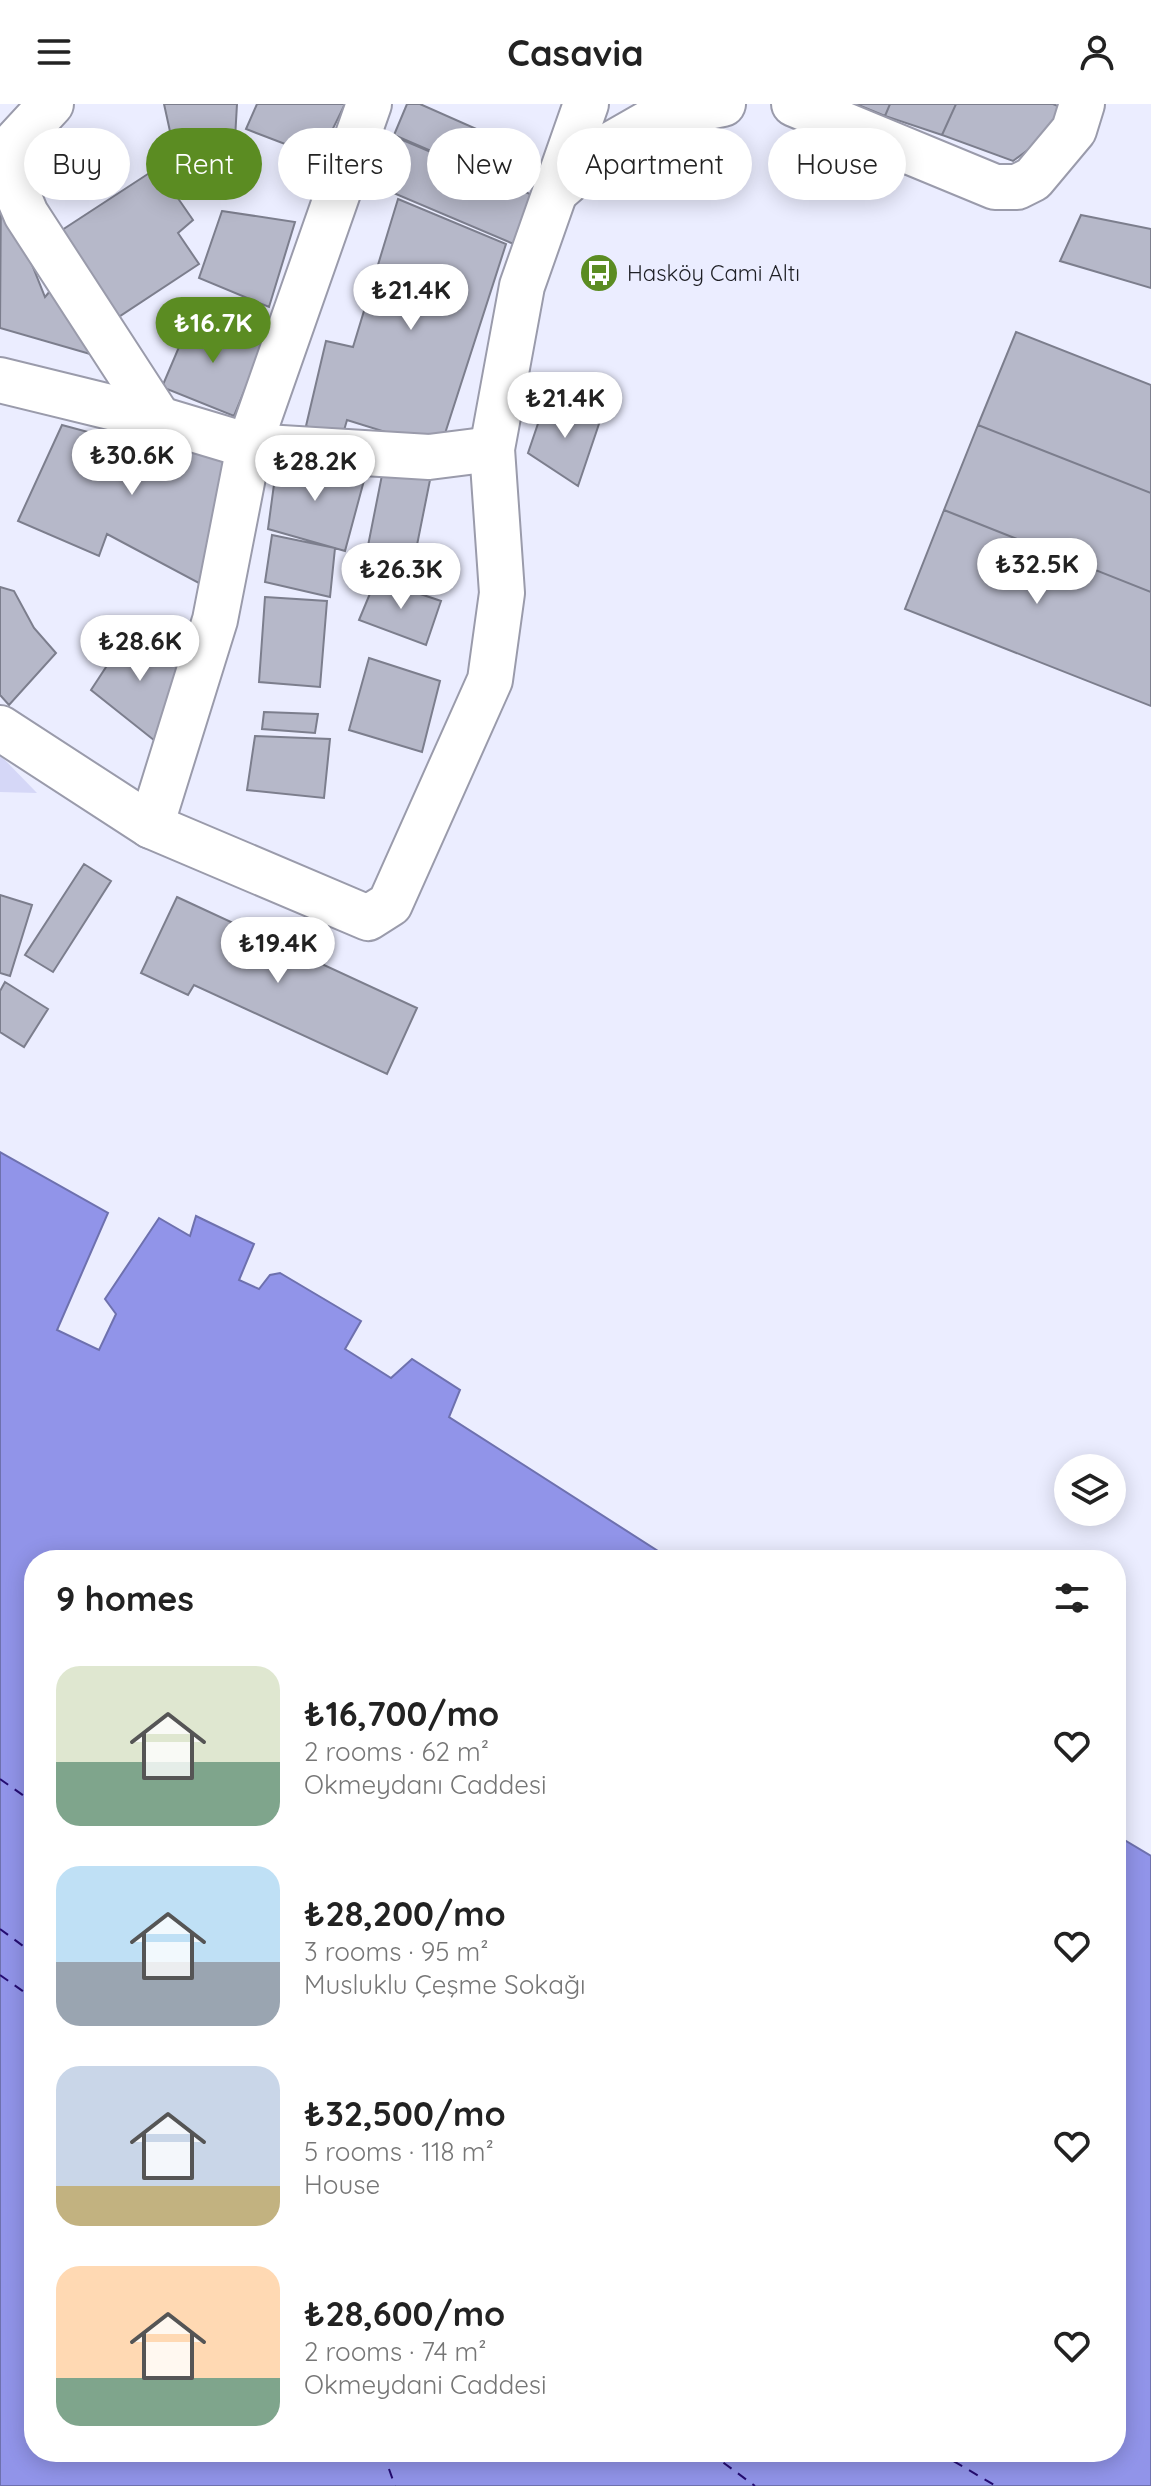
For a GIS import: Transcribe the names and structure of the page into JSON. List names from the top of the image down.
{
  "places": {
    "bus stop": ["Hasköy Cami Altı"]
  },
  "page": {
    "header": "Casavia",
    "chip": [
      "Buy",
      "Rent",
      "Filters",
      "New",
      "Apartment",
      "House"
    ],
    "price": [
      "₺21.4K",
      "₺16.7K",
      "₺21.4K",
      "₺30.6K",
      "₺28.2K",
      "₺32.5K",
      "₺26.3K",
      "₺28.6K",
      "₺19.4K"
    ],
    "heading": "9 homes",
    "list": [
      {
        "name": "₺16,700/mo",
        "note": "2 rooms · 62 m² · Okmeydanı Caddesi"
      },
      {
        "name": "₺28,200/mo",
        "note": "3 rooms · 95 m² · Musluklu Çeşme Sokağı"
      },
      {
        "name": "₺32,500/mo",
        "note": "5 rooms · 118 m² · House"
      },
      {
        "name": "₺28,600/mo",
        "note": "2 rooms · 74 m² · Okmeydani Caddesi"
      }
    ]
  }
}
